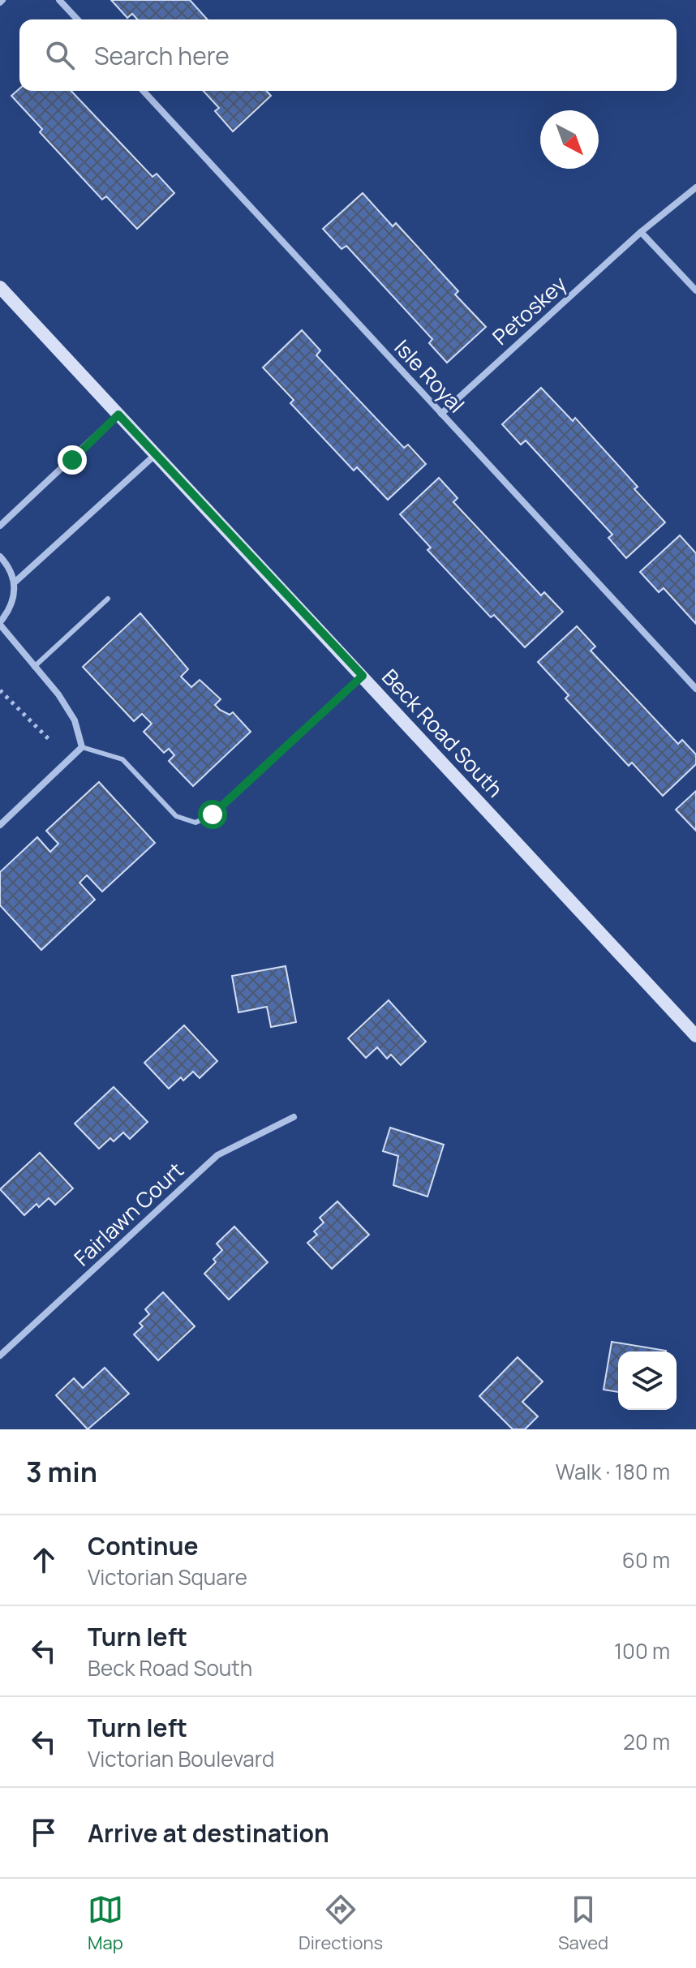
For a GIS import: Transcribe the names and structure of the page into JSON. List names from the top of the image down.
{
  "streets": {
    "main road": ["Beck Road South"],
    "street": ["Petoskey", "Isle Royal", "Fairlawn Court"]
  },
  "crossings": [
    ["Petoskey", "Isle Royal"]
  ],
  "north": "bottom right",
  "page": {
    "search": "Search here",
    "heading": ["3 min", "Walk · 180 m"],
    "list": [
      ["Continue", "Victorian Square", "60 m"],
      ["Turn left", "Beck Road South", "100 m"],
      ["Turn left", "Victorian Boulevard", "20 m"],
      "Arrive at destination"
    ],
    "nav": ["Map", "Directions", "Saved"]
  }
}
